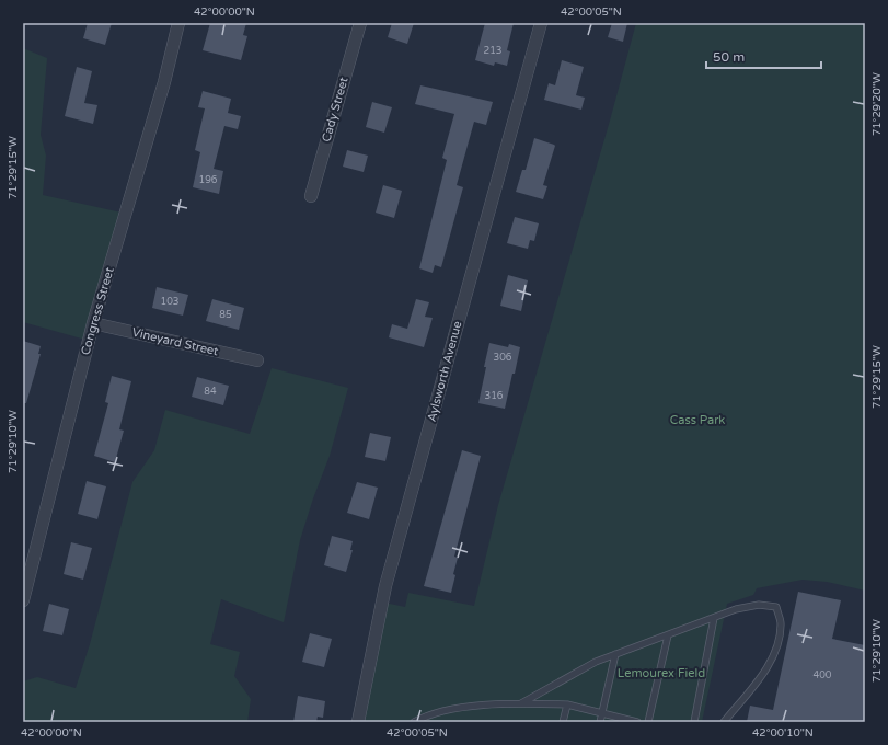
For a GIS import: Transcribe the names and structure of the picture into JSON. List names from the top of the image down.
{
  "streets": {
    "street": [
      "Cady Street",
      "Congress Street",
      "Vineyard Street",
      "Aylsworth Avenue"
    ]
  },
  "crossings": [
    ["Congress Street", "Vineyard Street"]
  ],
  "parks": ["Cass Park", "Lemourex Field"],
  "house_numbers": [
    "213",
    "196",
    "103",
    "85",
    "306",
    "84",
    "316",
    "400"
  ],
  "scale_bar": "50 m",
  "coordinates": [
    "42°00'00\"N",
    "42°00'05\"N",
    "71°29'20\"W",
    "71°29'15\"W",
    "71°29'10\"W",
    "42°00'10\"N"
  ]
}
